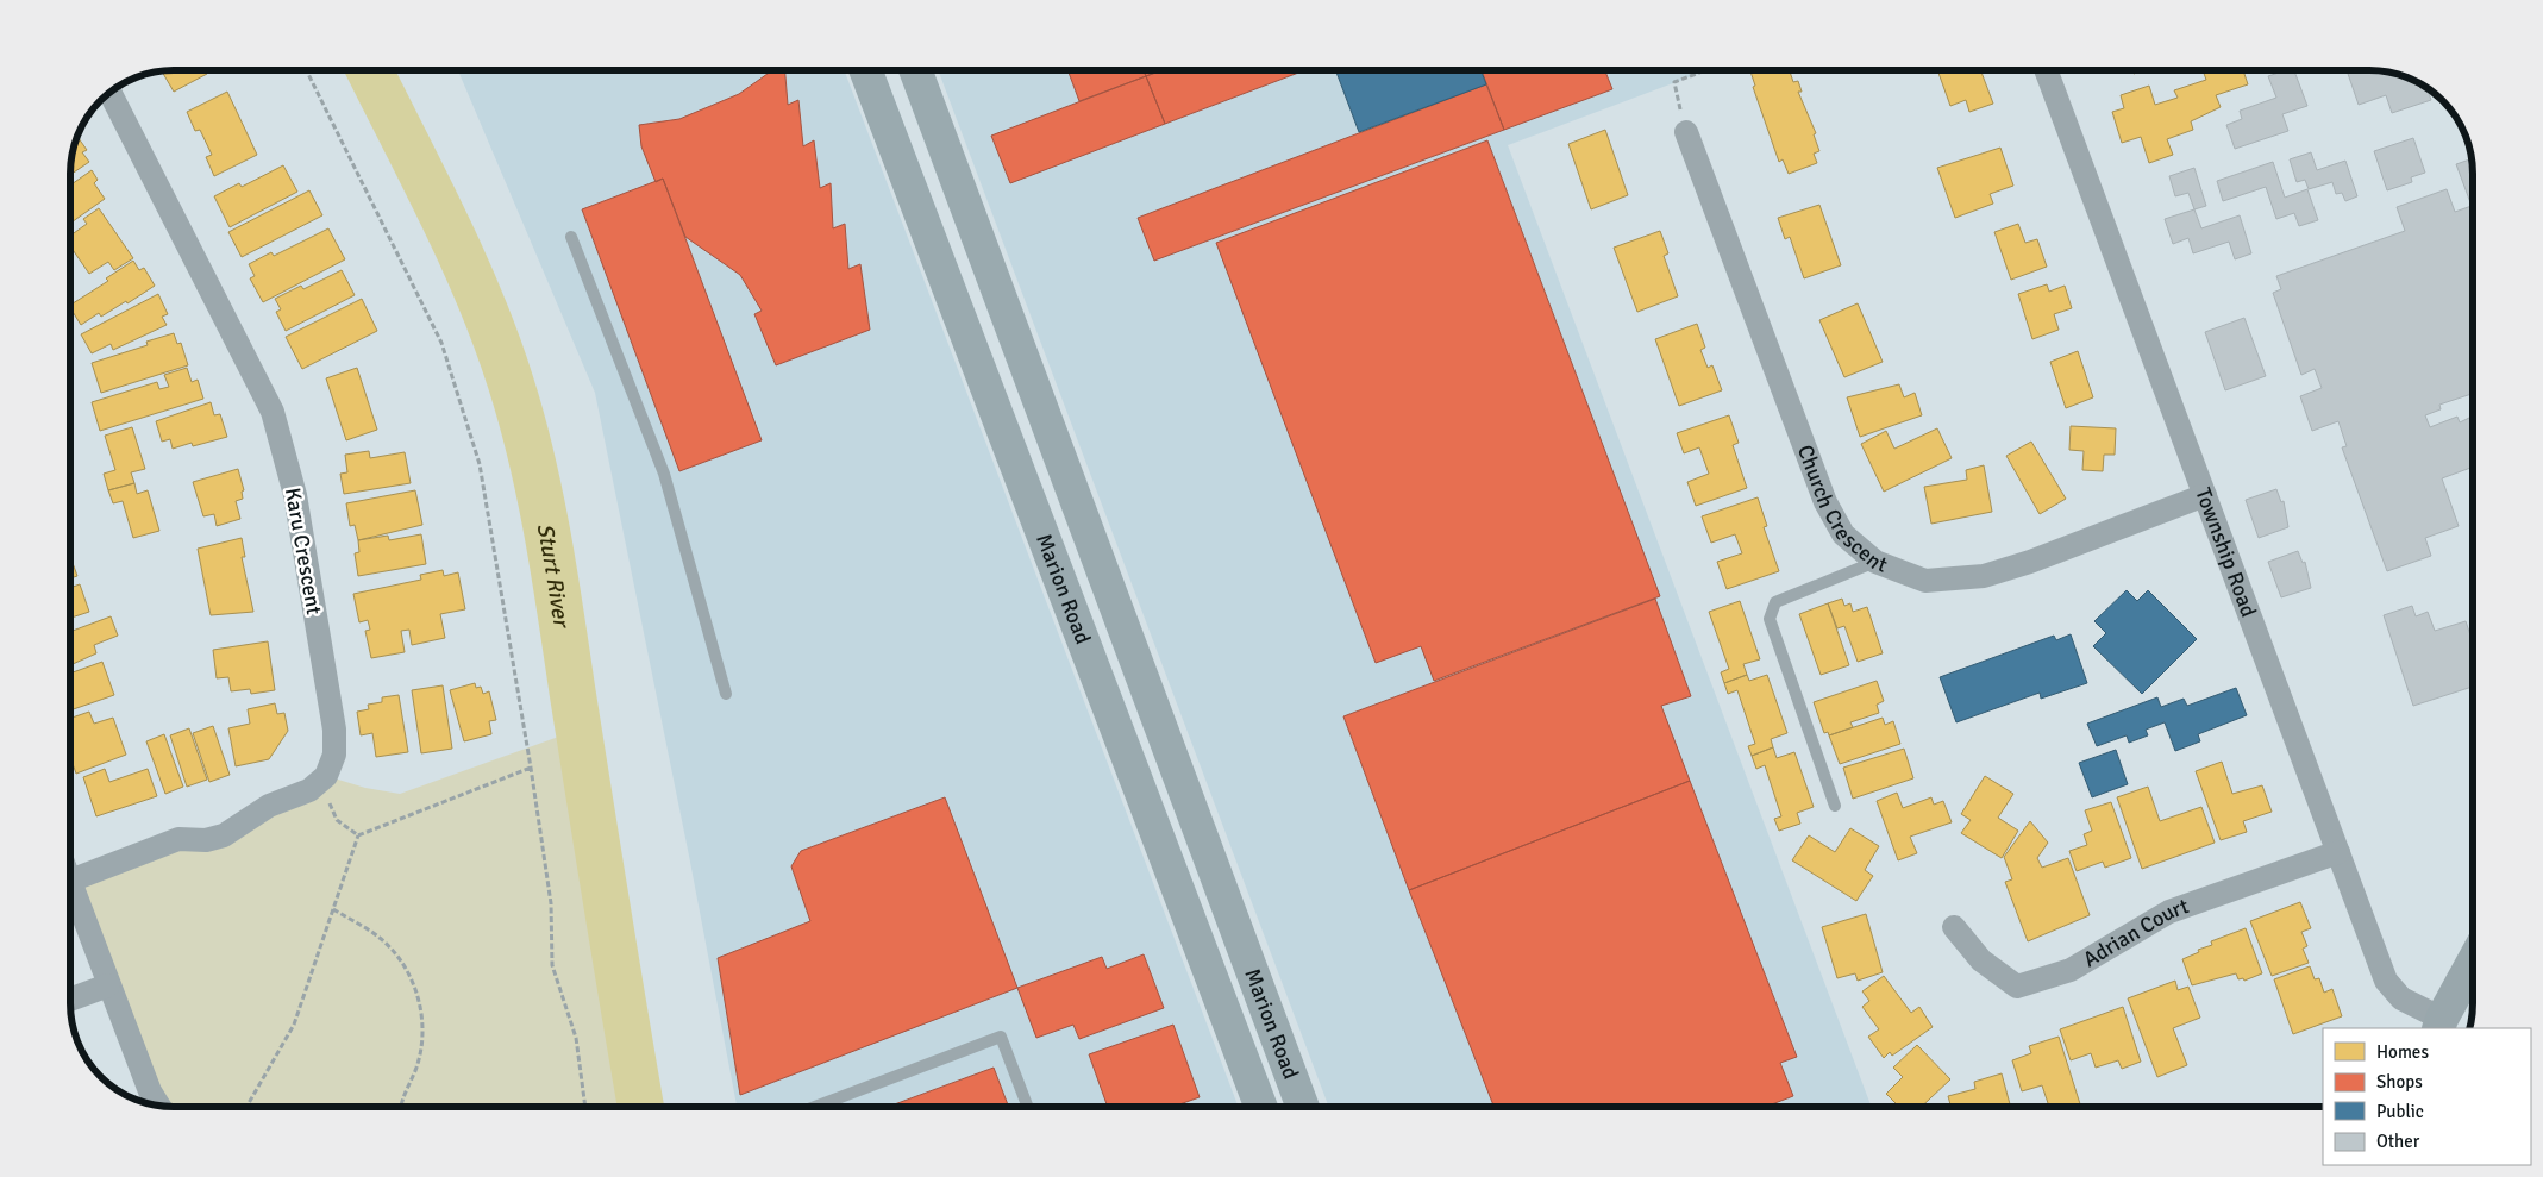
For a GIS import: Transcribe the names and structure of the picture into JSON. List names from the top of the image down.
{
  "streets": {
    "main road": ["Marion Road"],
    "street": [
      "Church Crescent",
      "Karu Crescent",
      "Township Road",
      "Adrian Court"
    ]
  },
  "crossings": [
    ["Church Crescent", "Township Road"],
    ["Township Road", "Adrian Court"]
  ],
  "water": ["Sturt River"],
  "legend": [
    "Homes",
    "Shops",
    "Public",
    "Other"
  ]
}
